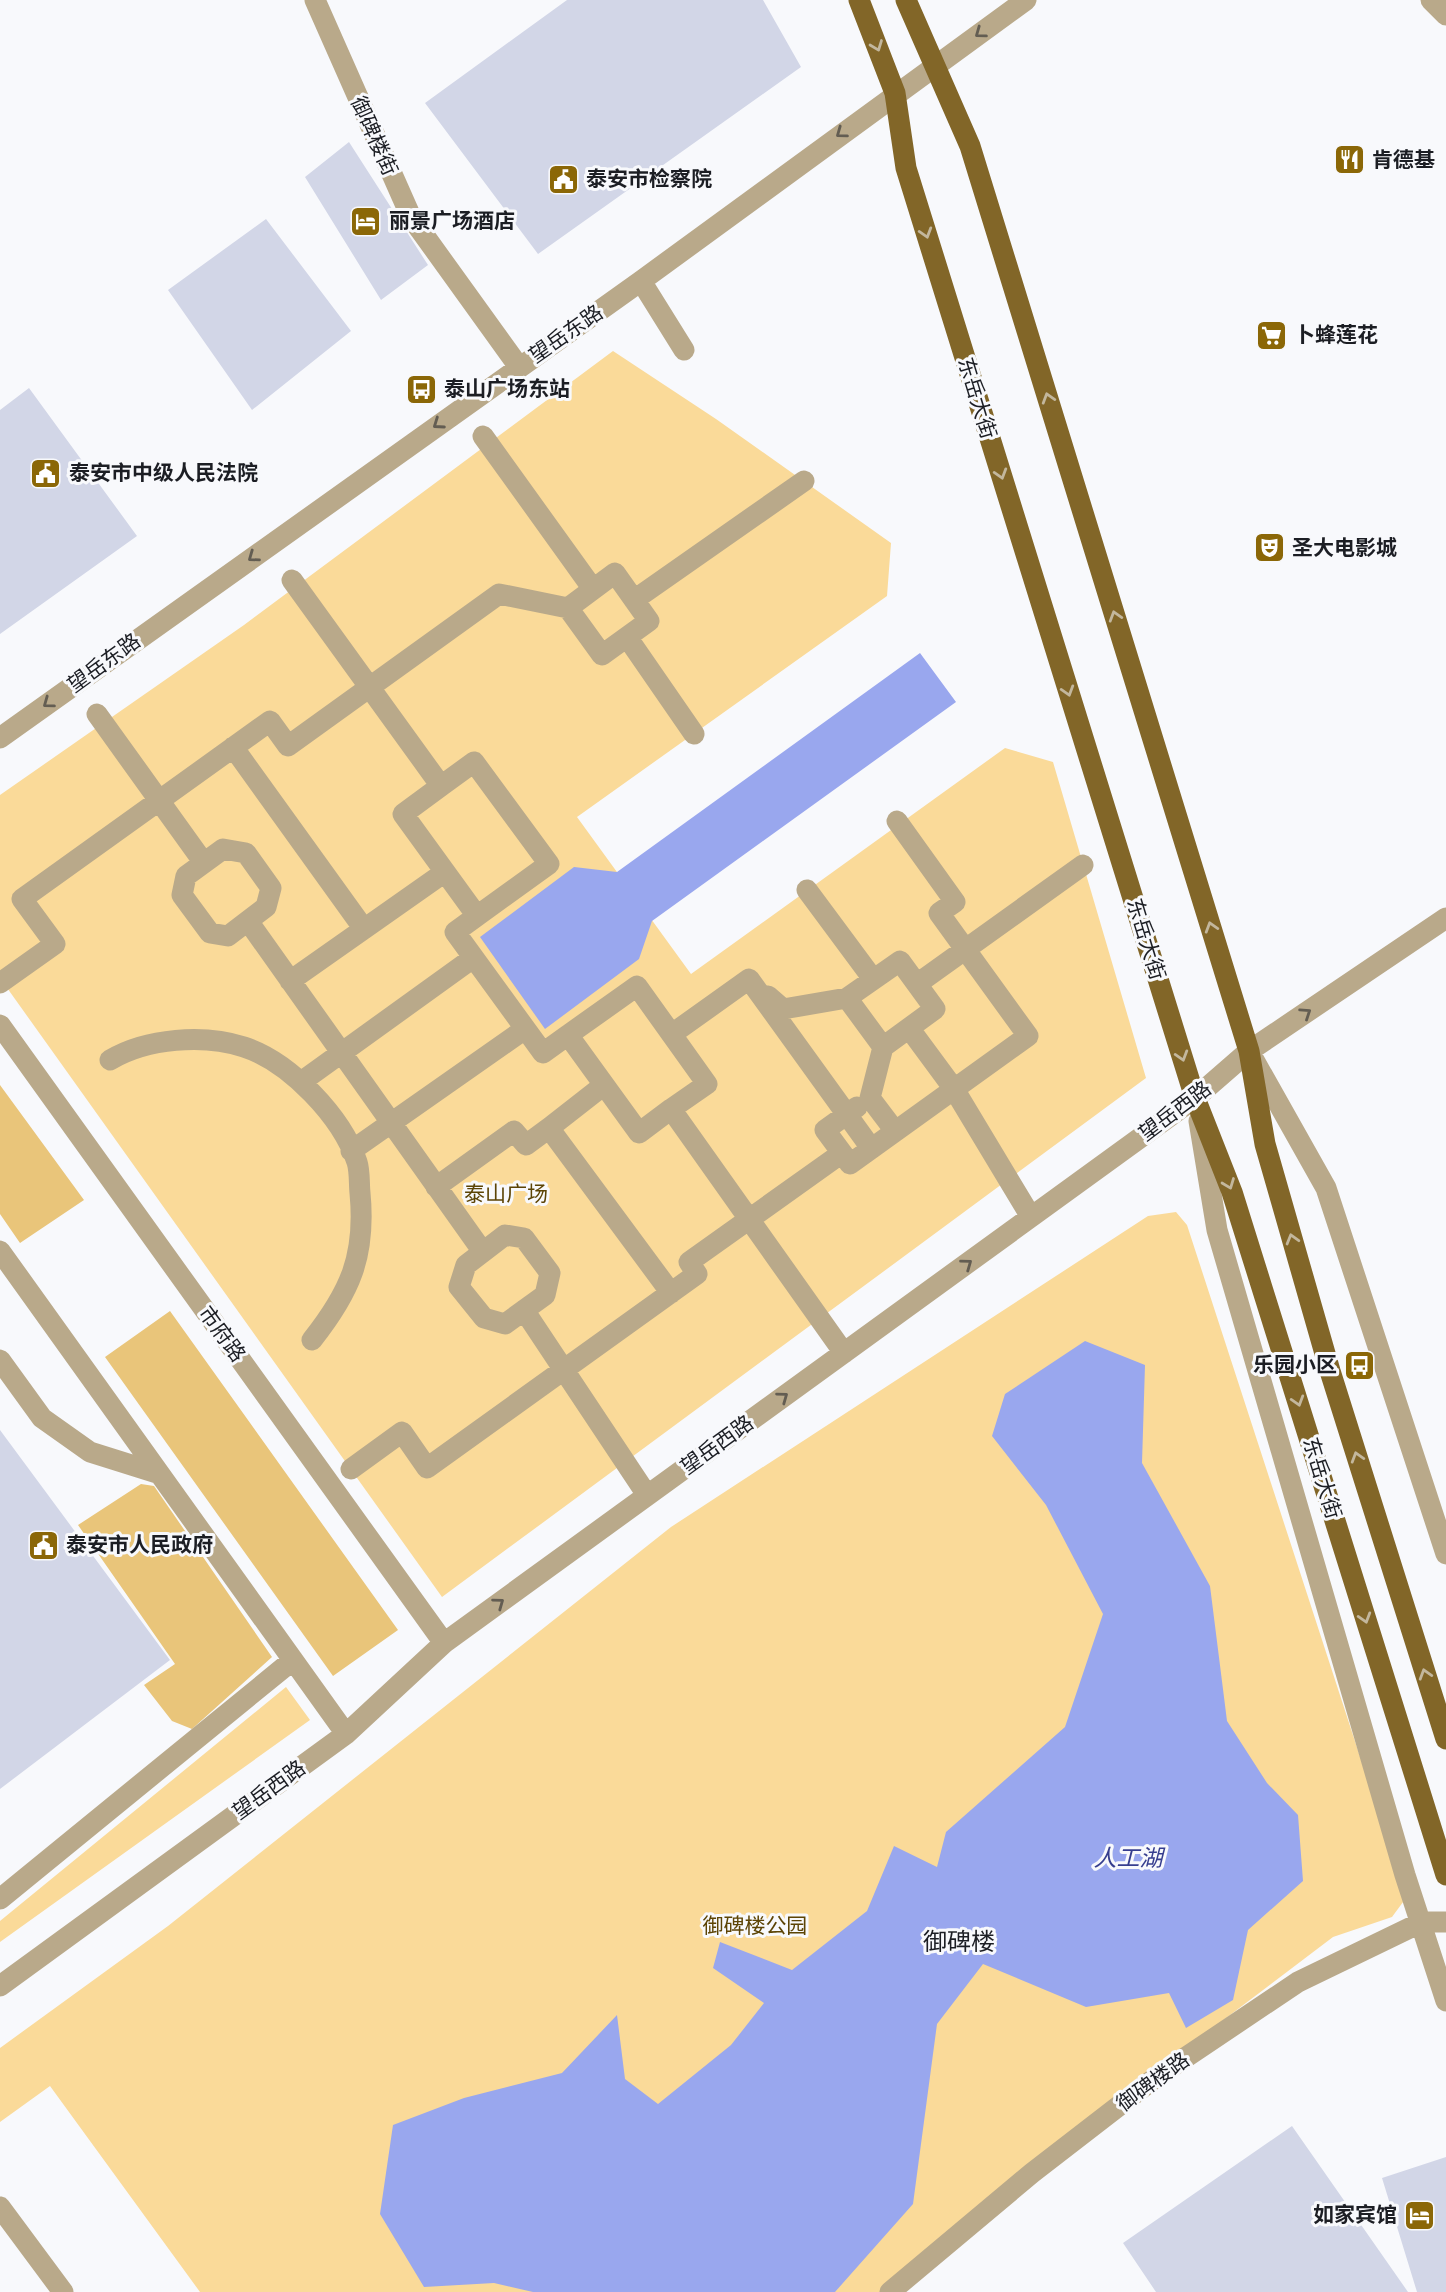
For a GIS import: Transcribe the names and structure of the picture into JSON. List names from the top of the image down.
{
  "streets": {
    "main road": ["东岳大街"],
    "street": [
      "御碑楼街",
      "望岳东路",
      "望岳西路",
      "市府路",
      "御碑楼路"
    ]
  },
  "crossings": [
    ["御碑楼街", "望岳东路"],
    ["望岳东路", "东岳大街"],
    ["东岳大街", "望岳西路"],
    ["望岳西路", "市府路"]
  ],
  "one_way": ["望岳东路"],
  "districts": ["御碑楼"],
  "water": ["人工湖"],
  "parks": ["泰山广场", "御碑楼公园"],
  "places": {
    "restaurant": ["肯德基"],
    "public building": ["泰安市检察院", "泰安市中级人民法院", "泰安市人民政府"],
    "hotel": ["丽景广场酒店", "如家宾馆"],
    "supermarket": ["卜蜂莲花"],
    "bus stop": ["泰山广场东站", "乐园小区"],
    "theatre": ["圣大电影城"]
  }
}
